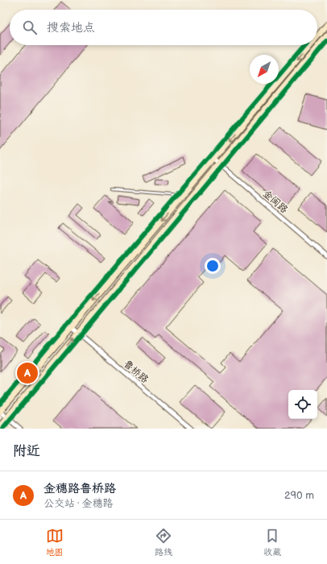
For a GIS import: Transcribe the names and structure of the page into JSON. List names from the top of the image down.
{
  "streets": {
    "street": ["金闽路", "鲁桥路"]
  },
  "north": "bottom left",
  "page": {
    "search": "搜索地点",
    "pins": "A",
    "heading": "附近",
    "list": [
      {
        "mark": "A",
        "name": "金穗路鲁桥路",
        "note": "公交站 · 金穗路",
        "value": "290 m"
      }
    ],
    "nav": ["地图", "路线", "收藏"]
  }
}
